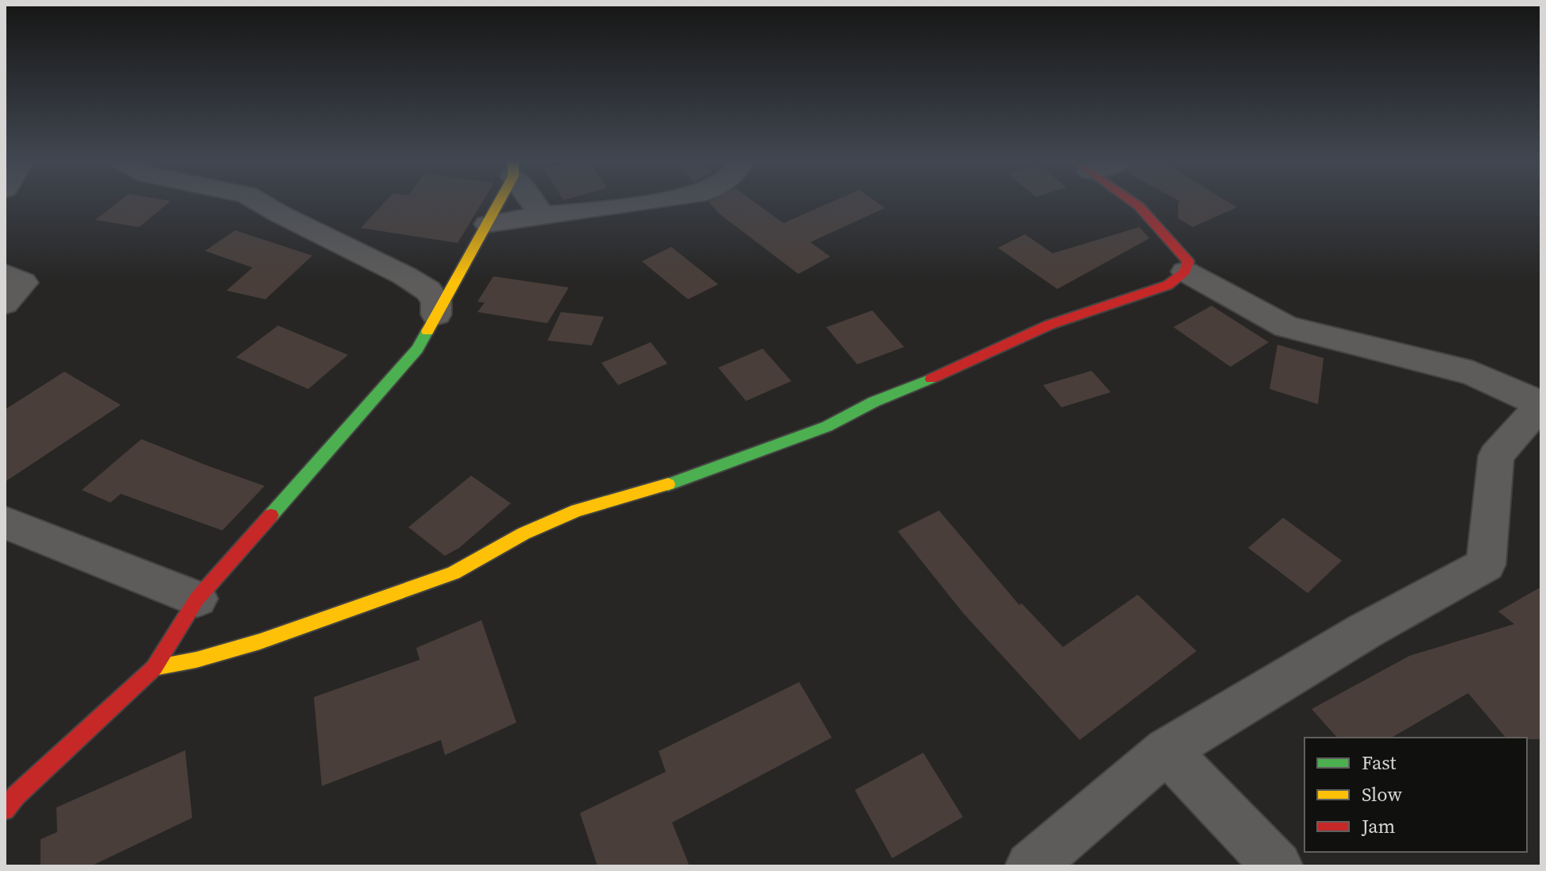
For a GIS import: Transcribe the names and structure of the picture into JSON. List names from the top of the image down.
{
  "legend": ["Fast", "Slow", "Jam"]
}
